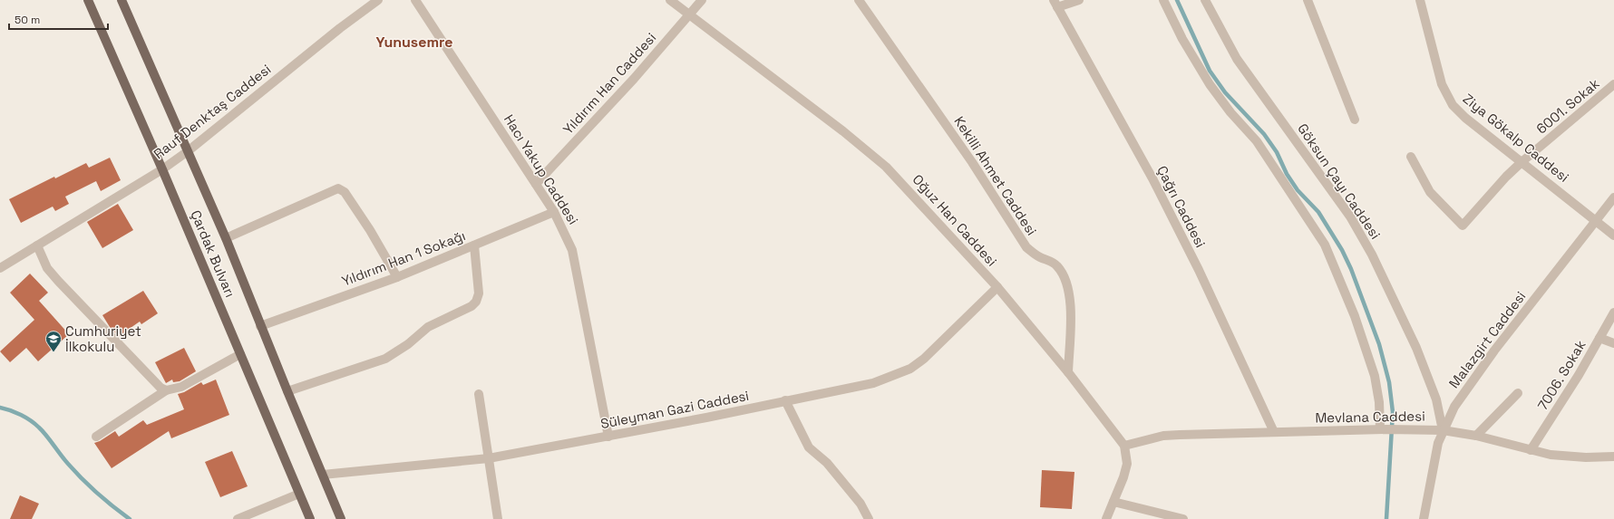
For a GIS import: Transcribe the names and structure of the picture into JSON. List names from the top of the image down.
{
  "streets": {
    "main road": ["Çardak Bulvarı"],
    "street": [
      "Yıldırım Han Caddesi",
      "6001. Sokak",
      "Rauf Denktaş Caddesi",
      "Ziya Gökalp Caddesi",
      "Hacı Yakup Caddesi",
      "Kekilli Ahmet Caddesi",
      "Göksun Çayı Caddesi",
      "Çağrı Caddesi",
      "Oğuz Han Caddesi",
      "Yıldırım Han 1 Sokağı",
      "Malazgirt Caddesi",
      "7006. Sokak",
      "Süleyman Gazi Caddesi",
      "Mevlana Caddesi"
    ]
  },
  "crossings": [
    ["Yıldırım Han Caddesi", "Hacı Yakup Caddesi"],
    ["Yıldırım Han Caddesi", "Oğuz Han Caddesi"],
    ["6001. Sokak", "Ziya Gökalp Caddesi"],
    ["Rauf Denktaş Caddesi", "Çardak Bulvarı"],
    ["Ziya Gökalp Caddesi", "Malazgirt Caddesi"],
    ["Hacı Yakup Caddesi", "Yıldırım Han 1 Sokağı"],
    ["Hacı Yakup Caddesi", "Süleyman Gazi Caddesi"],
    ["Kekilli Ahmet Caddesi", "Oğuz Han Caddesi"],
    ["Göksun Çayı Caddesi", "Malazgirt Caddesi"],
    ["Göksun Çayı Caddesi", "Mevlana Caddesi"],
    ["Çağrı Caddesi", "Mevlana Caddesi"],
    ["Oğuz Han Caddesi", "Süleyman Gazi Caddesi"],
    ["Oğuz Han Caddesi", "Mevlana Caddesi"],
    ["Çardak Bulvarı", "Yıldırım Han 1 Sokağı"],
    ["Çardak Bulvarı", "Süleyman Gazi Caddesi"],
    ["Malazgirt Caddesi", "Mevlana Caddesi"],
    ["7006. Sokak", "Mevlana Caddesi"]
  ],
  "districts": ["Yunusemre"],
  "places": {
    "school or university": ["Cumhuriyet İlkokulu"]
  },
  "scale_bar": "50 m"
}
